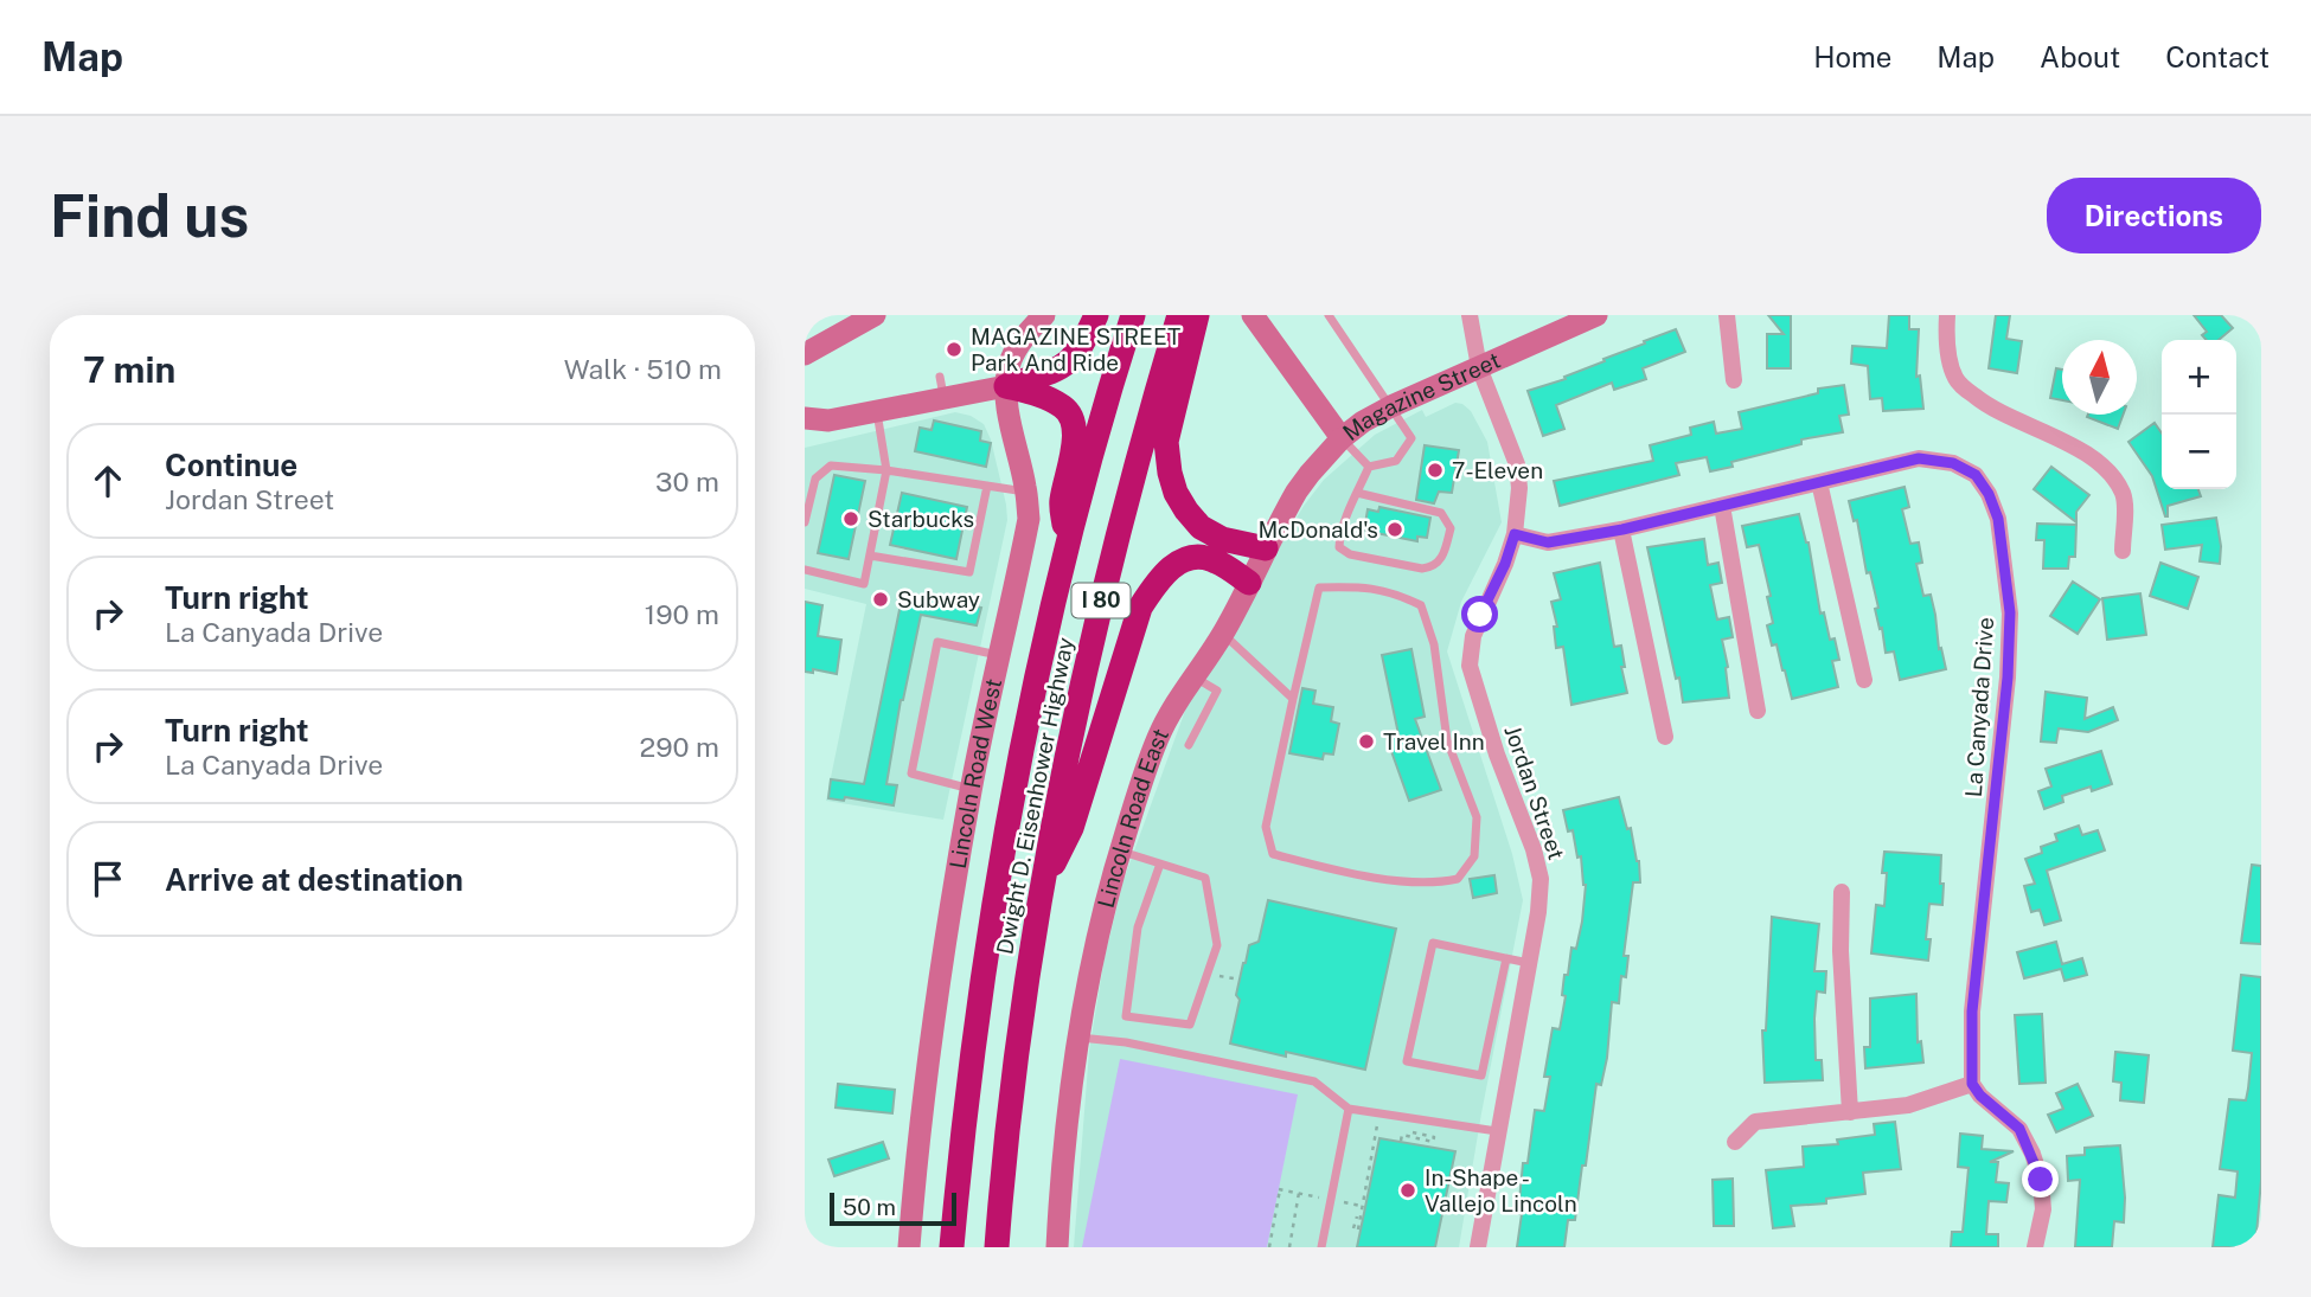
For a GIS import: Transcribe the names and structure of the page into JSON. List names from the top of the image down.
{
  "streets": {
    "highway": ["I 80", "Dwight D. Eisenhower Highway"],
    "street": [
      "Magazine Street",
      "La Canyada Drive",
      "Lincoln Road West",
      "Jordan Street",
      "Lincoln Road East"
    ]
  },
  "crossings": [
    ["Magazine Street", "Jordan Street"],
    ["Magazine Street", "Lincoln Road East"],
    ["La Canyada Drive", "Jordan Street"]
  ],
  "places": [
    "MAGAZINE STREET Park And Ride",
    "7-Eleven",
    "Starbucks",
    "McDonald's",
    "Subway",
    "Travel Inn",
    "In-Shape - Vallejo Lincoln"
  ],
  "scale_bar": "50 m",
  "north": "top",
  "page": {
    "header": "Map",
    "nav": [
      "Home",
      "Map",
      "About",
      "Contact"
    ],
    "buttons": "Directions",
    "title": "Find us",
    "heading": ["7 min", "Walk · 510 m"],
    "map_buttons": ["+", "−"],
    "list": [
      ["Continue", "Jordan Street", "30 m"],
      ["Turn right", "La Canyada Drive", "190 m"],
      ["Turn right", "La Canyada Drive", "290 m"],
      "Arrive at destination"
    ],
    "scale": "50 m"
  }
}
